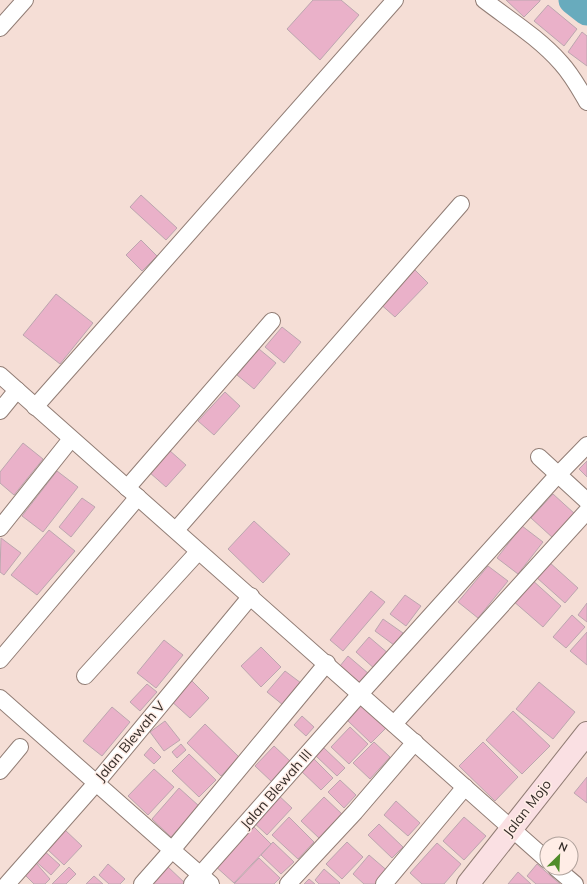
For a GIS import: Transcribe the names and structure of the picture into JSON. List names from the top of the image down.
{
  "streets": {
    "street": ["Jalan Blewah V", "Jalan Blewah III", "Jalan Mojo"]
  },
  "north": "top right"
}
